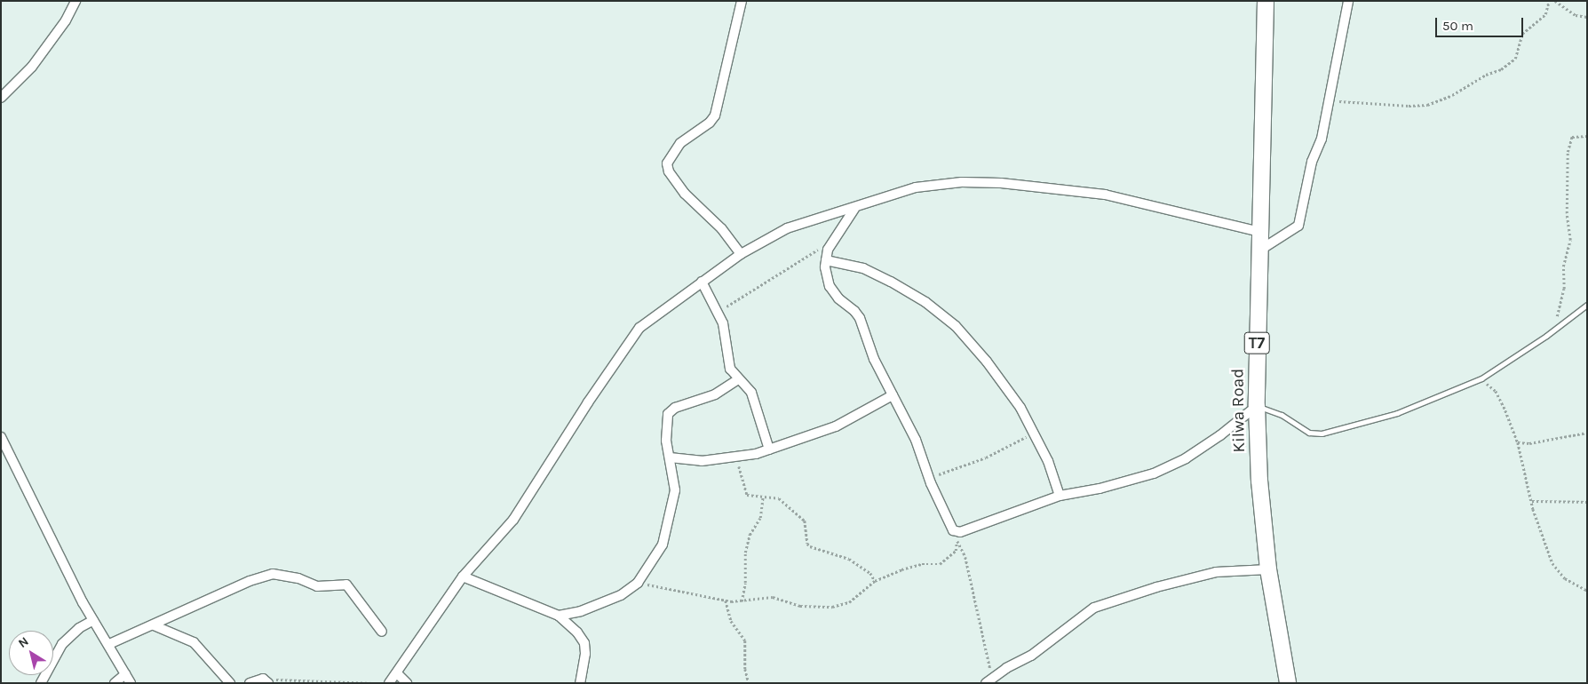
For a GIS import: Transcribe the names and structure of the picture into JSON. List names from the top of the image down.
{
  "streets": {
    "highway": ["T7", "Kilwa Road"]
  },
  "scale_bar": "50 m",
  "north": "top left"
}
